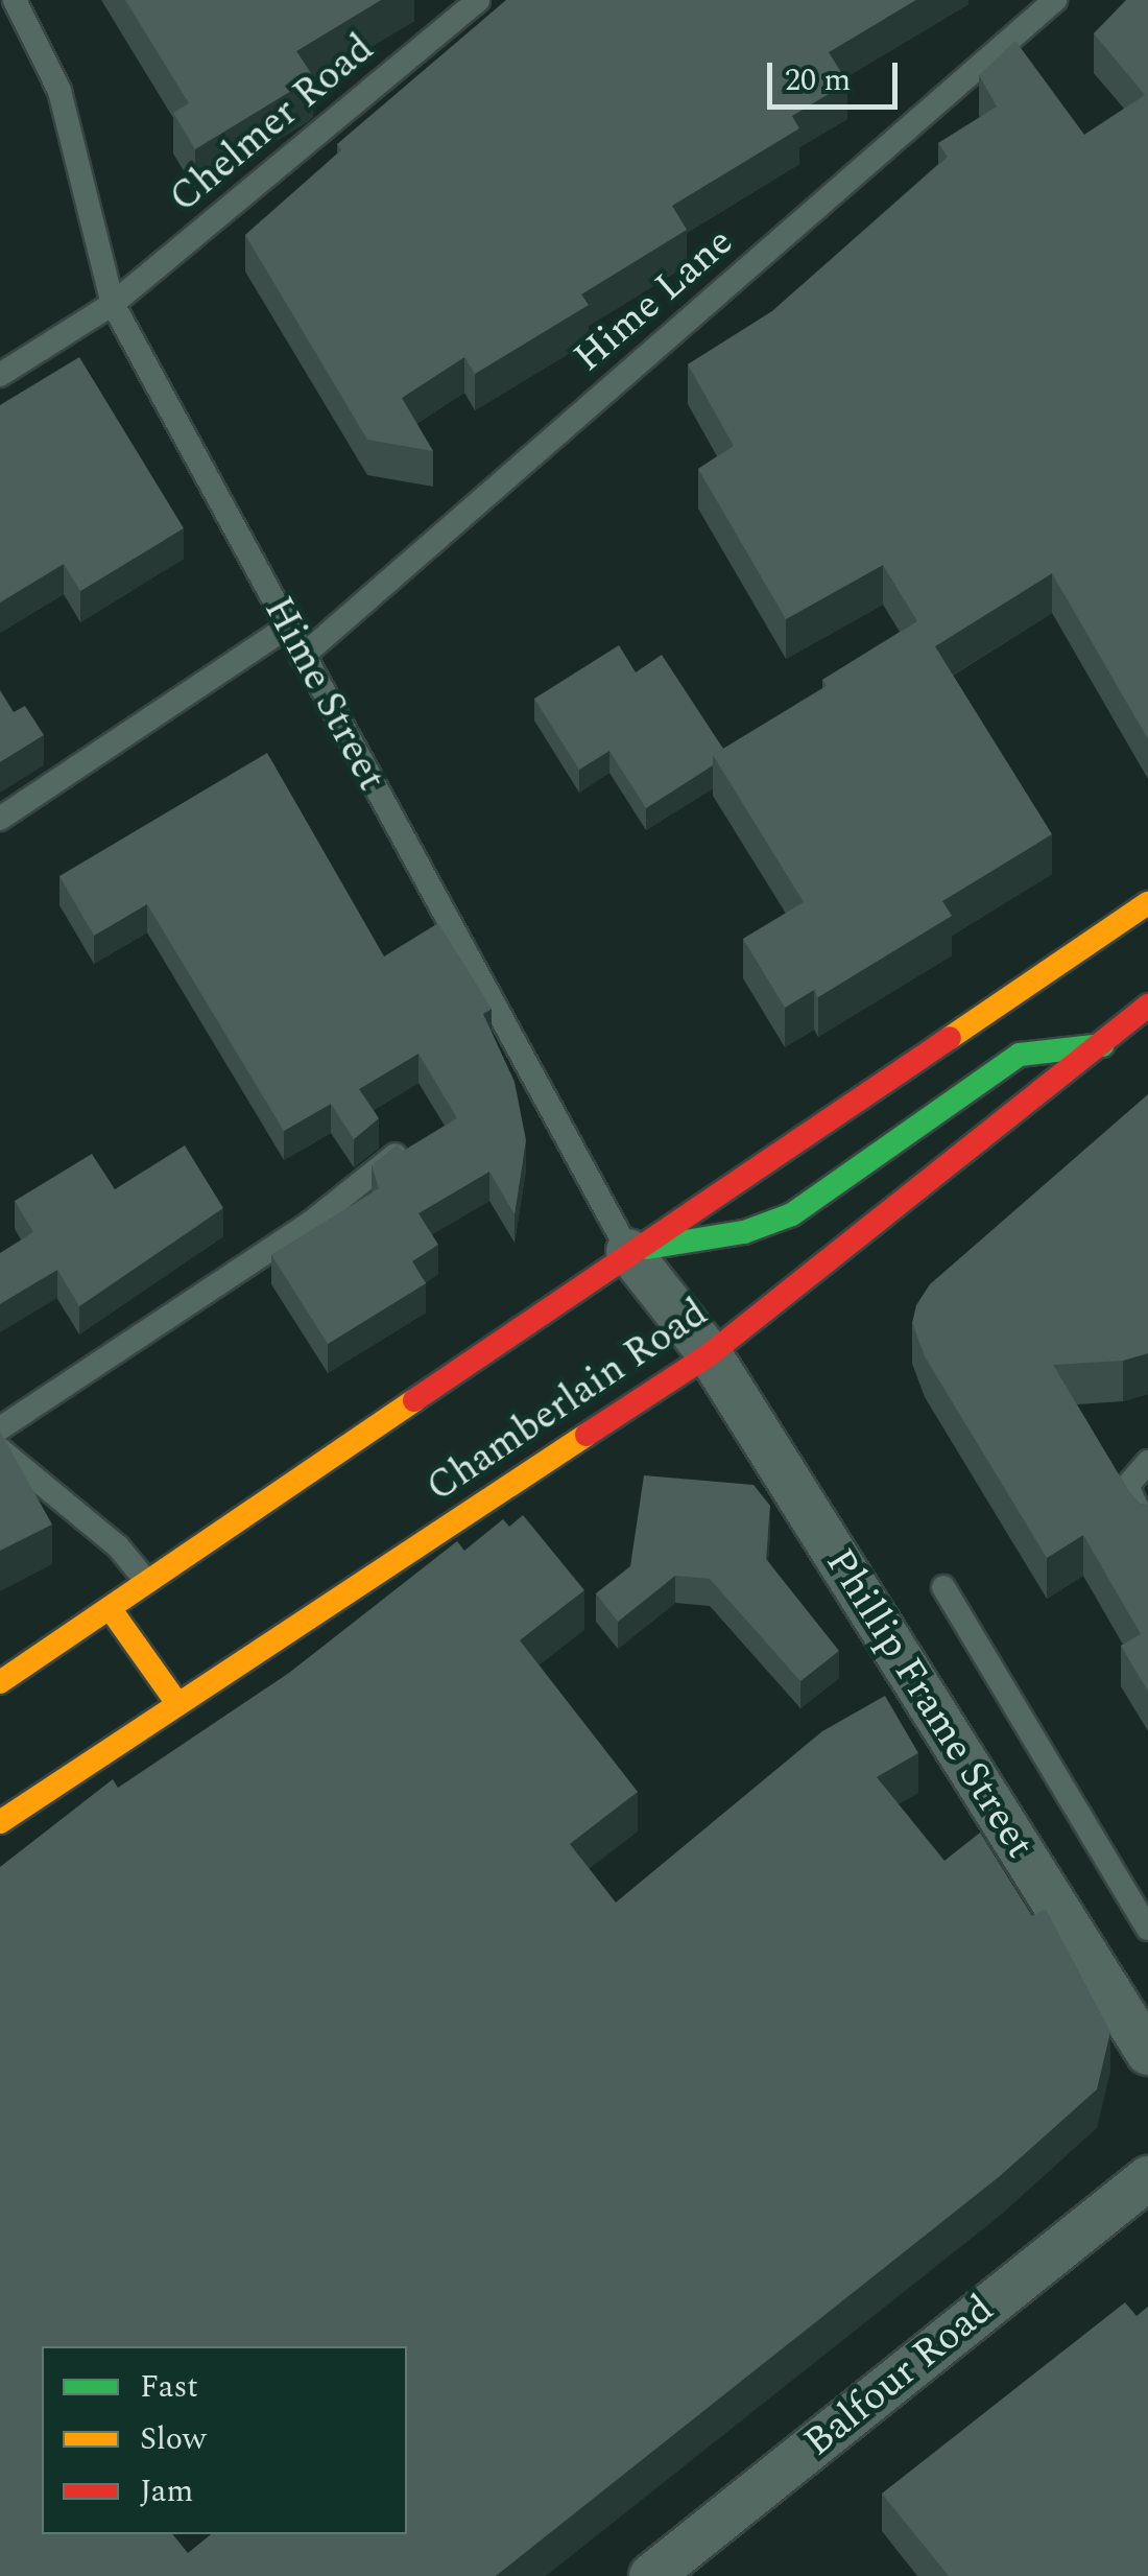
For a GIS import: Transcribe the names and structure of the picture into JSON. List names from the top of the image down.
{
  "streets": {
    "street": [
      "Hime Street",
      "Chamberlain Road",
      "Phillip Frame Street",
      "Balfour Road"
    ],
    "lane": ["Chelmer Road", "Hime Lane"]
  },
  "crossings": [
    ["Chelmer Road", "Hime Street"],
    ["Hime Lane", "Hime Street"],
    ["Hime Street", "Chamberlain Road"],
    ["Hime Street", "Phillip Frame Street"],
    ["Chamberlain Road", "Phillip Frame Street"]
  ],
  "legend": ["Fast", "Slow", "Jam"],
  "scale_bar": "20 m"
}
